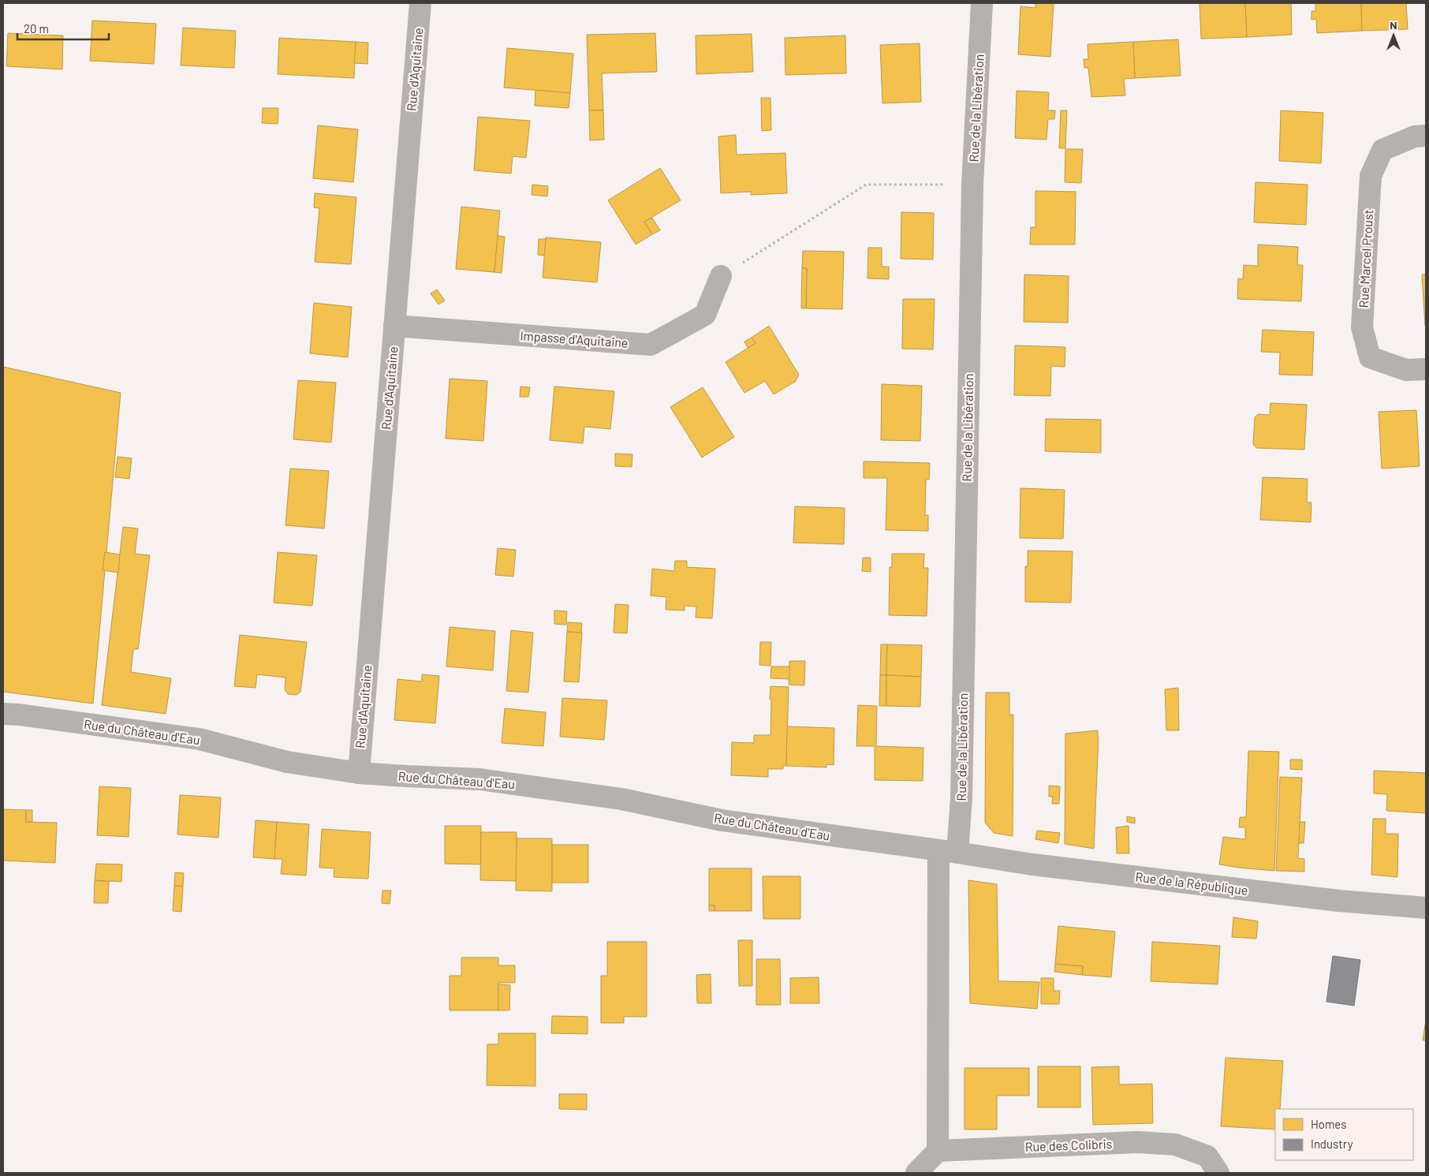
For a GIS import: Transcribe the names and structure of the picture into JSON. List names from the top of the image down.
{
  "streets": {
    "street": [
      "Rue d'Aquitaine",
      "Rue de la Libération",
      "Rue Marcel Proust",
      "Impasse d'Aquitaine",
      "Rue du Château d'Eau",
      "Rue de la République",
      "Rue des Colibris"
    ]
  },
  "crossings": [
    ["Rue d'Aquitaine", "Impasse d'Aquitaine"],
    ["Rue d'Aquitaine", "Rue du Château d'Eau"],
    ["Rue de la Libération", "Rue du Château d'Eau"],
    ["Rue de la Libération", "Rue de la République"],
    ["Rue de la Libération", "Rue des Colibris"],
    ["Rue du Château d'Eau", "Rue de la République"]
  ],
  "legend": ["Homes", "Industry"],
  "scale_bar": "20 m",
  "north": "top"
}
